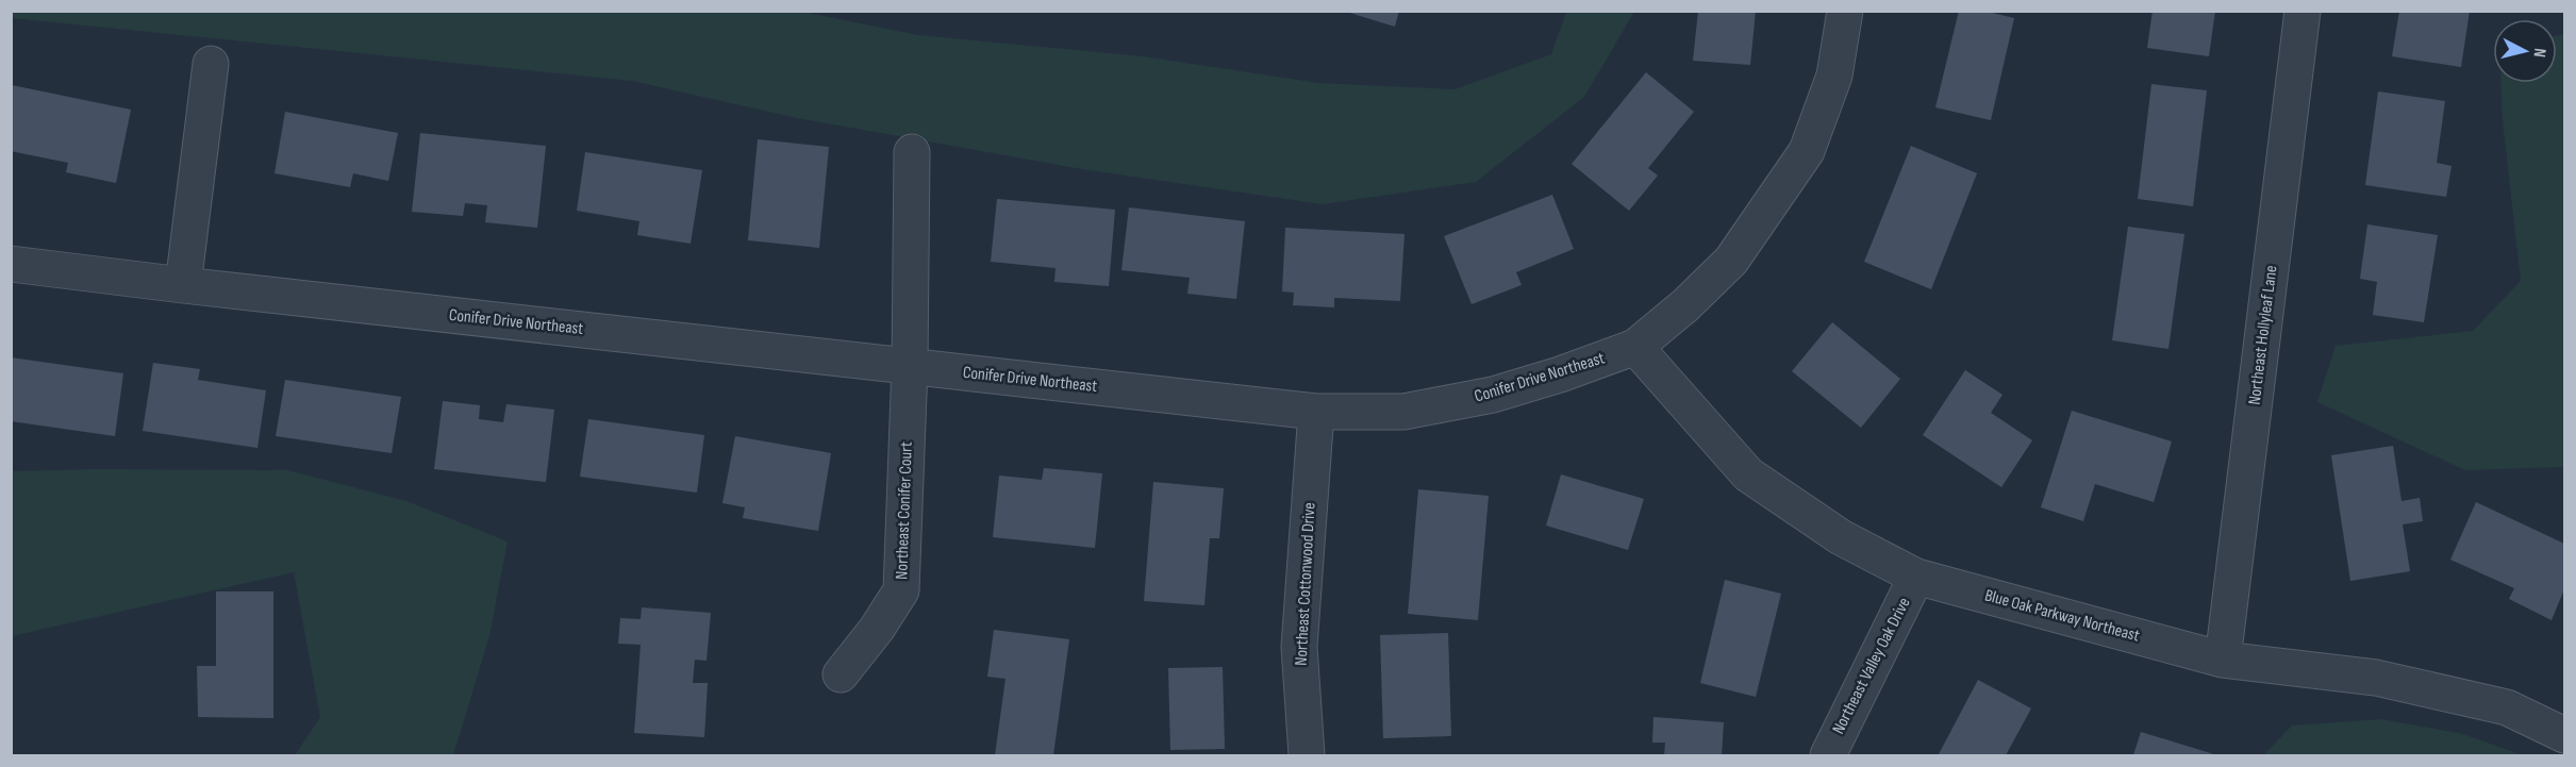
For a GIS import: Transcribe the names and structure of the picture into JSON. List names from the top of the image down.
{
  "streets": {
    "street": [
      "Conifer Drive Northeast",
      "Northeast Hollyleaf Lane",
      "Northeast Conifer Court",
      "Northeast Cottonwood Drive",
      "Blue Oak Parkway Northeast",
      "Northeast Valley Oak Drive"
    ]
  },
  "crossings": [
    ["Conifer Drive Northeast", "Northeast Conifer Court"],
    ["Conifer Drive Northeast", "Northeast Cottonwood Drive"],
    ["Conifer Drive Northeast", "Blue Oak Parkway Northeast"],
    ["Northeast Hollyleaf Lane", "Blue Oak Parkway Northeast"],
    ["Blue Oak Parkway Northeast", "Northeast Valley Oak Drive"]
  ],
  "north": "right"
}
